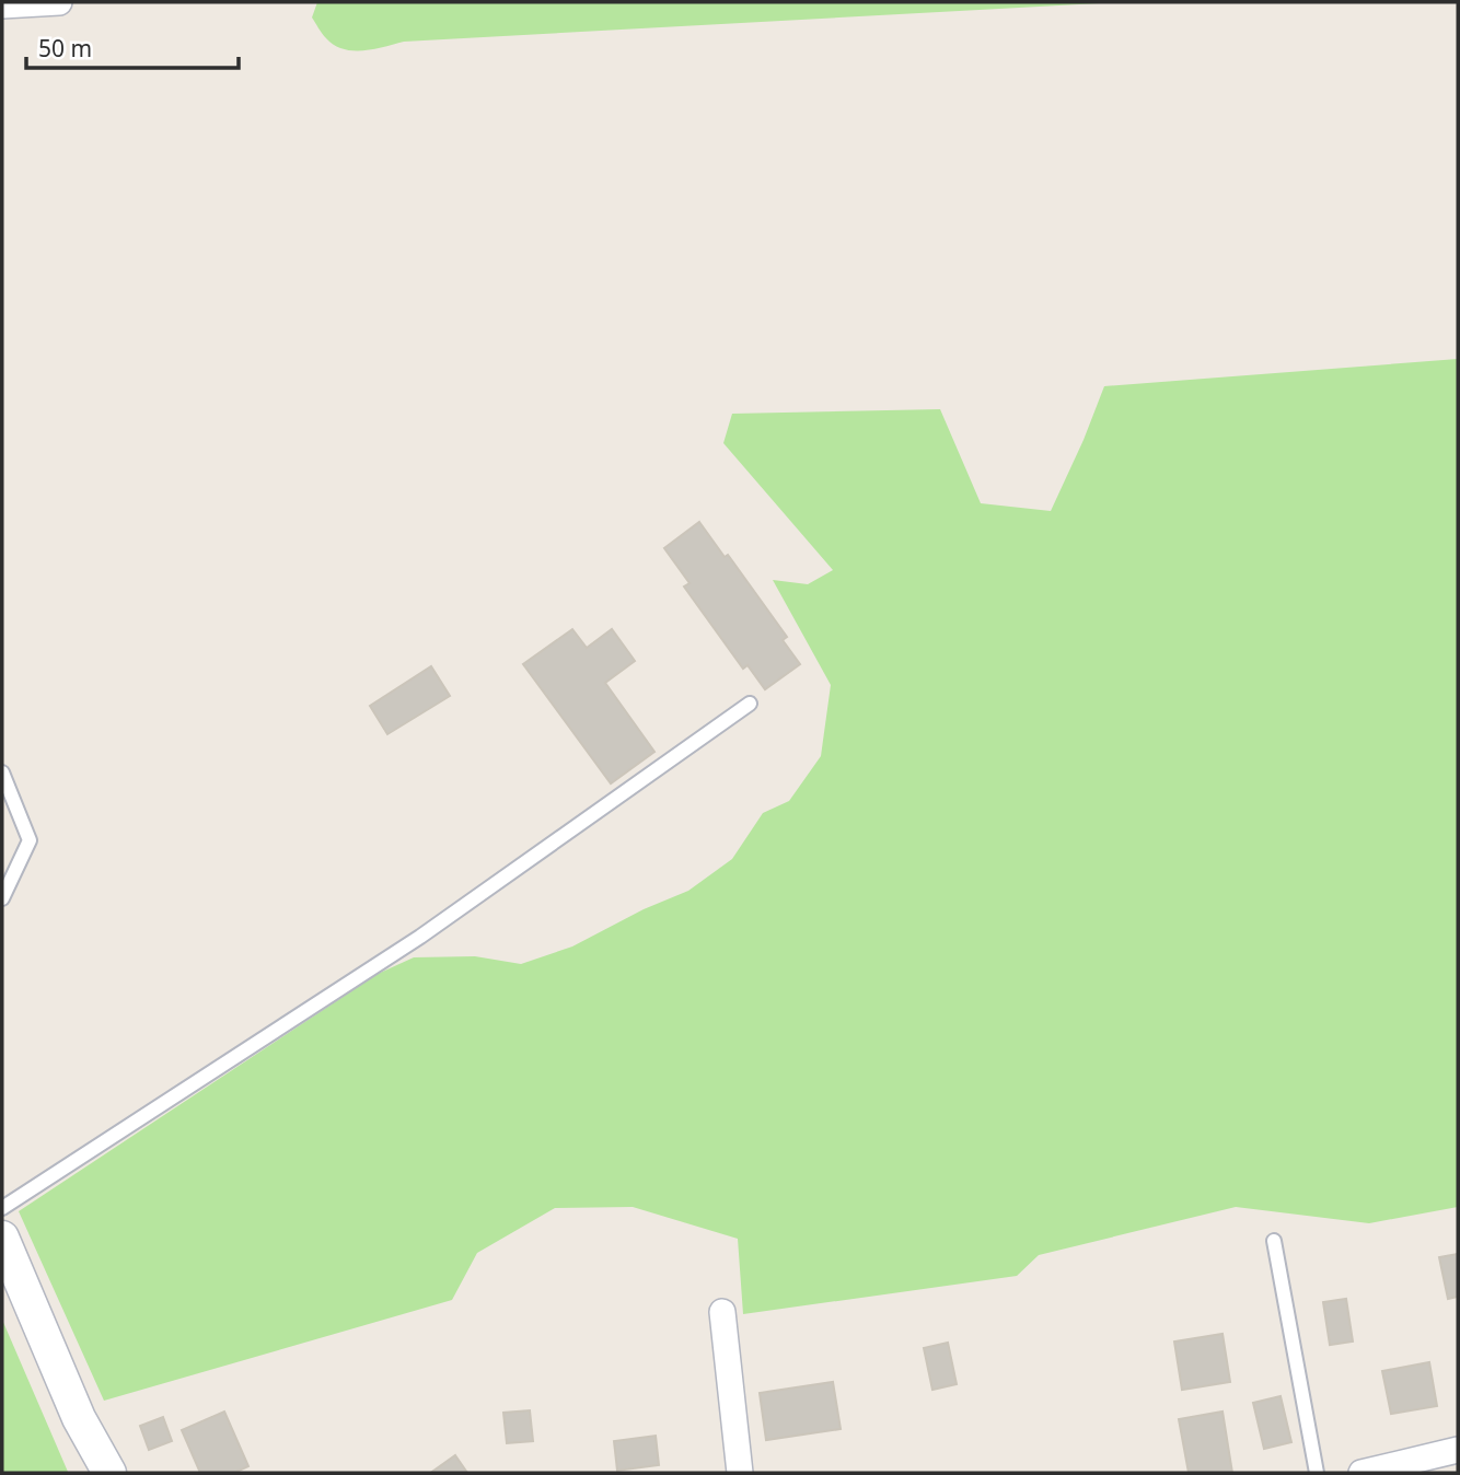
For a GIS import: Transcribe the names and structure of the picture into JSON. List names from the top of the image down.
{
  "scale_bar": "50 m"
}
